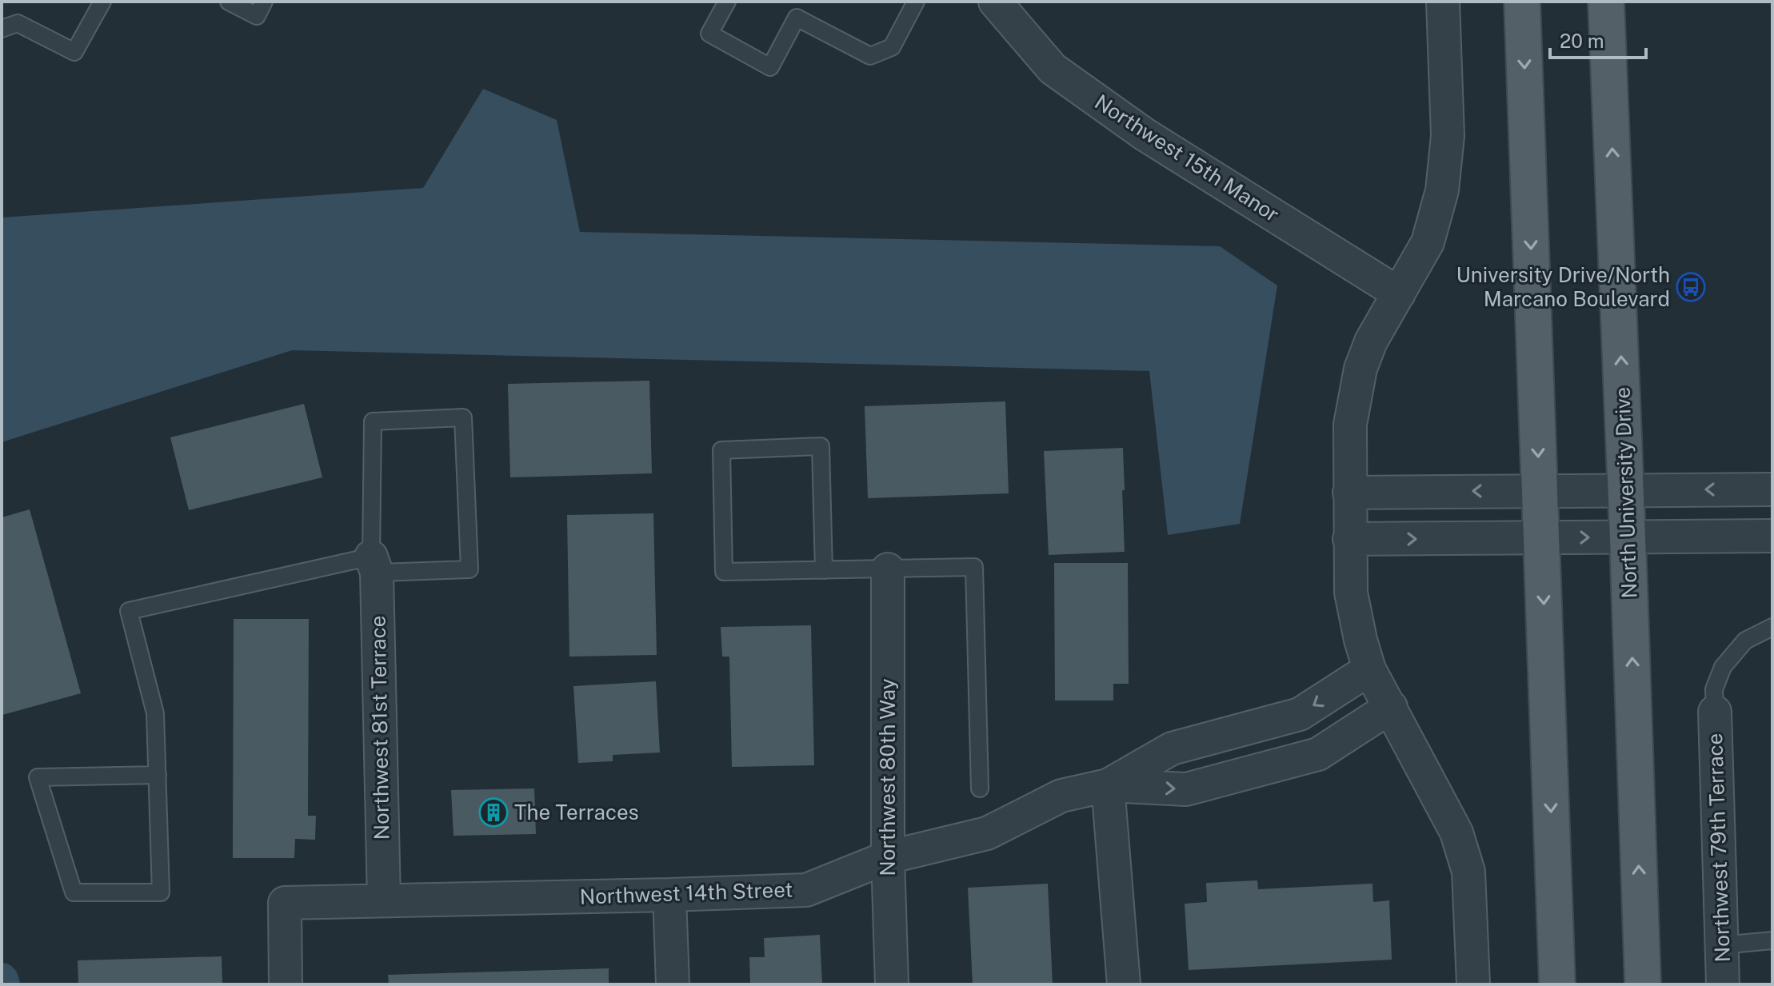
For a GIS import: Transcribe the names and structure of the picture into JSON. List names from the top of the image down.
{
  "streets": {
    "main road": ["North University Drive"],
    "street": [
      "Northwest 15th Manor",
      "Northwest 81st Terrace",
      "Northwest 80th Way",
      "Northwest 79th Terrace",
      "Northwest 14th Street"
    ]
  },
  "crossings": [
    ["Northwest 81st Terrace", "Northwest 14th Street"],
    ["Northwest 80th Way", "Northwest 14th Street"]
  ],
  "places": {
    "bus stop": ["University Drive/North Marcano Boulevard"],
    "building": ["The Terraces"]
  },
  "scale_bar": "20 m"
}
